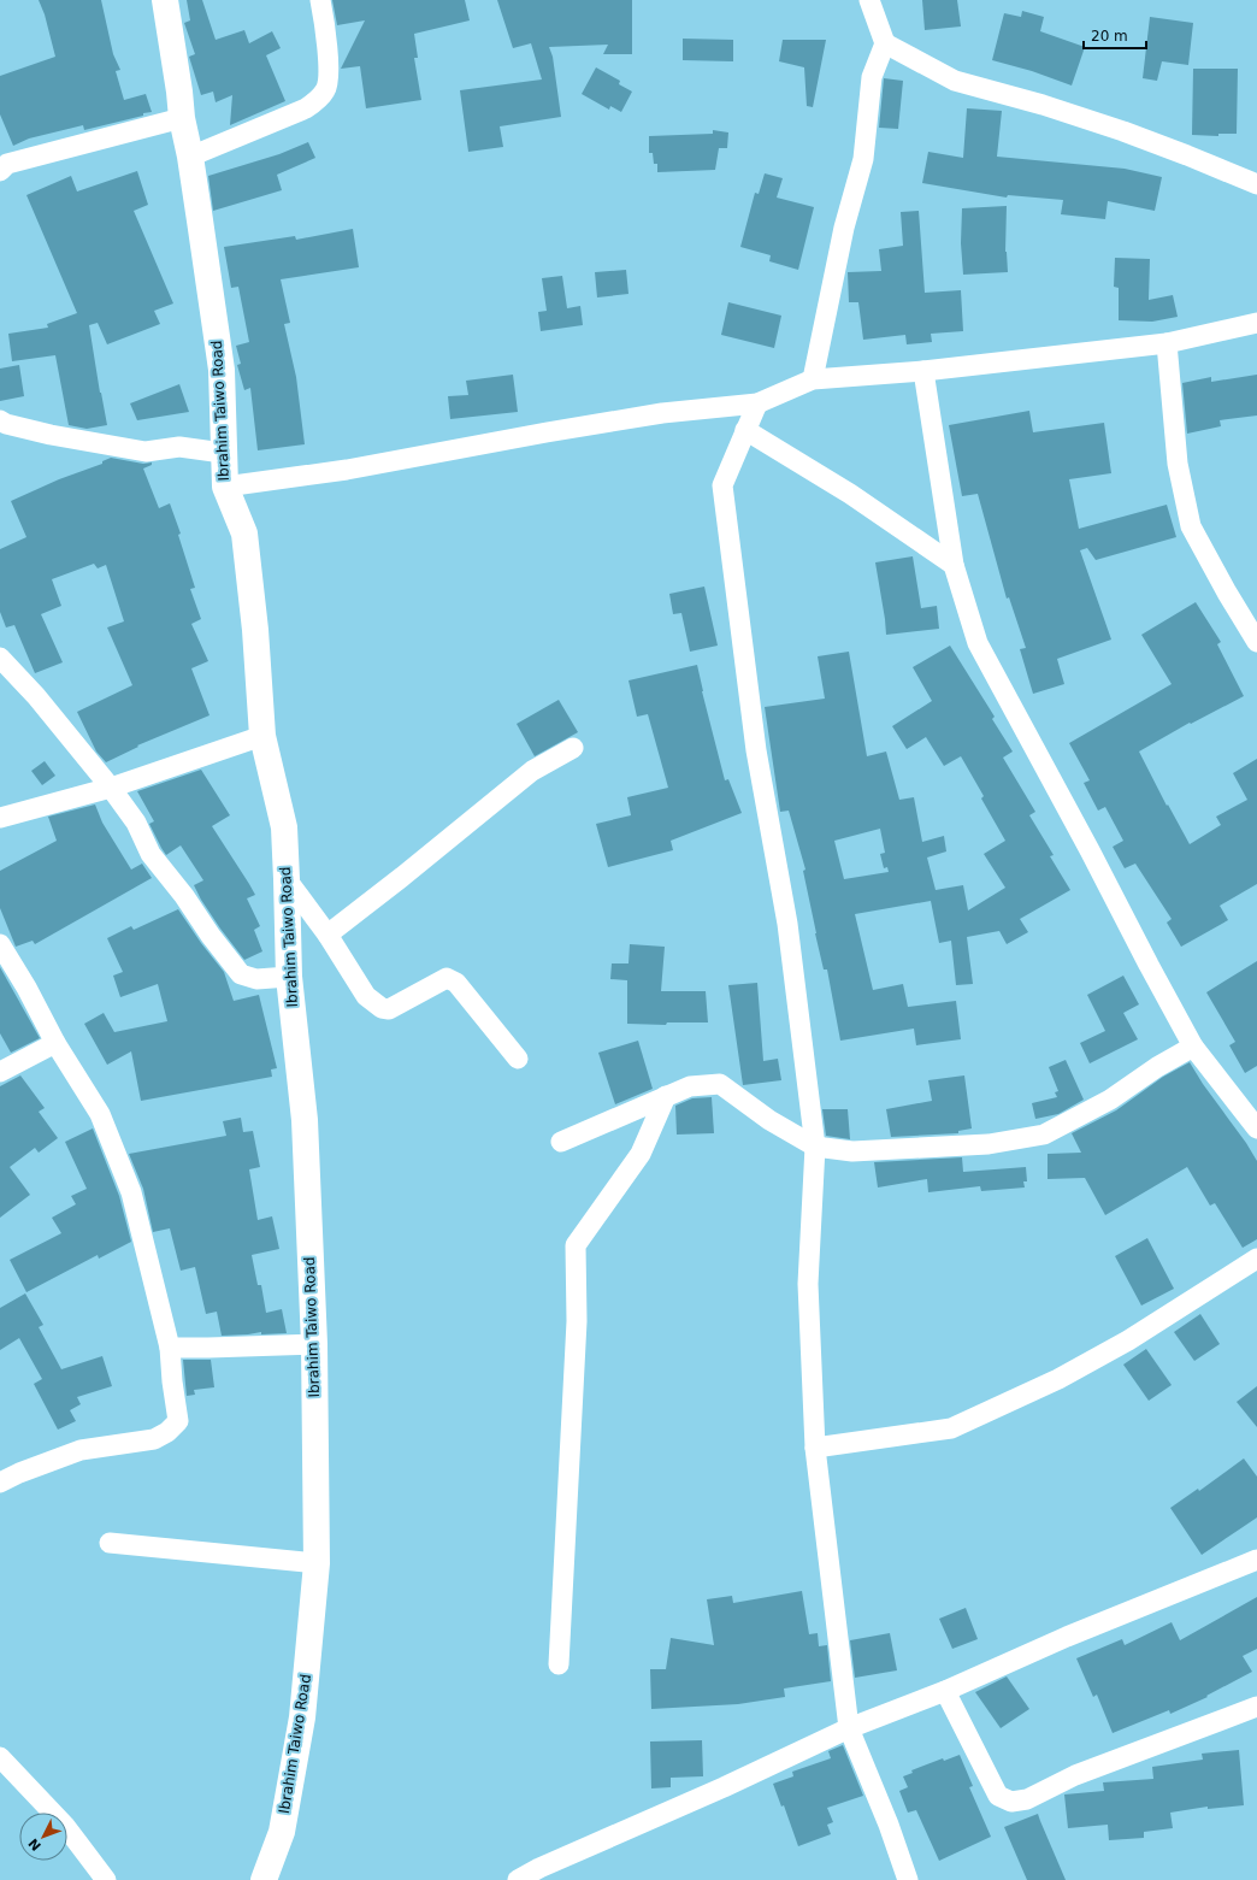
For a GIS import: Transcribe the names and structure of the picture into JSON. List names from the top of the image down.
{
  "streets": {
    "main road": ["Ibrahim Taiwo Road"]
  },
  "scale_bar": "20 m",
  "north": "bottom left"
}
